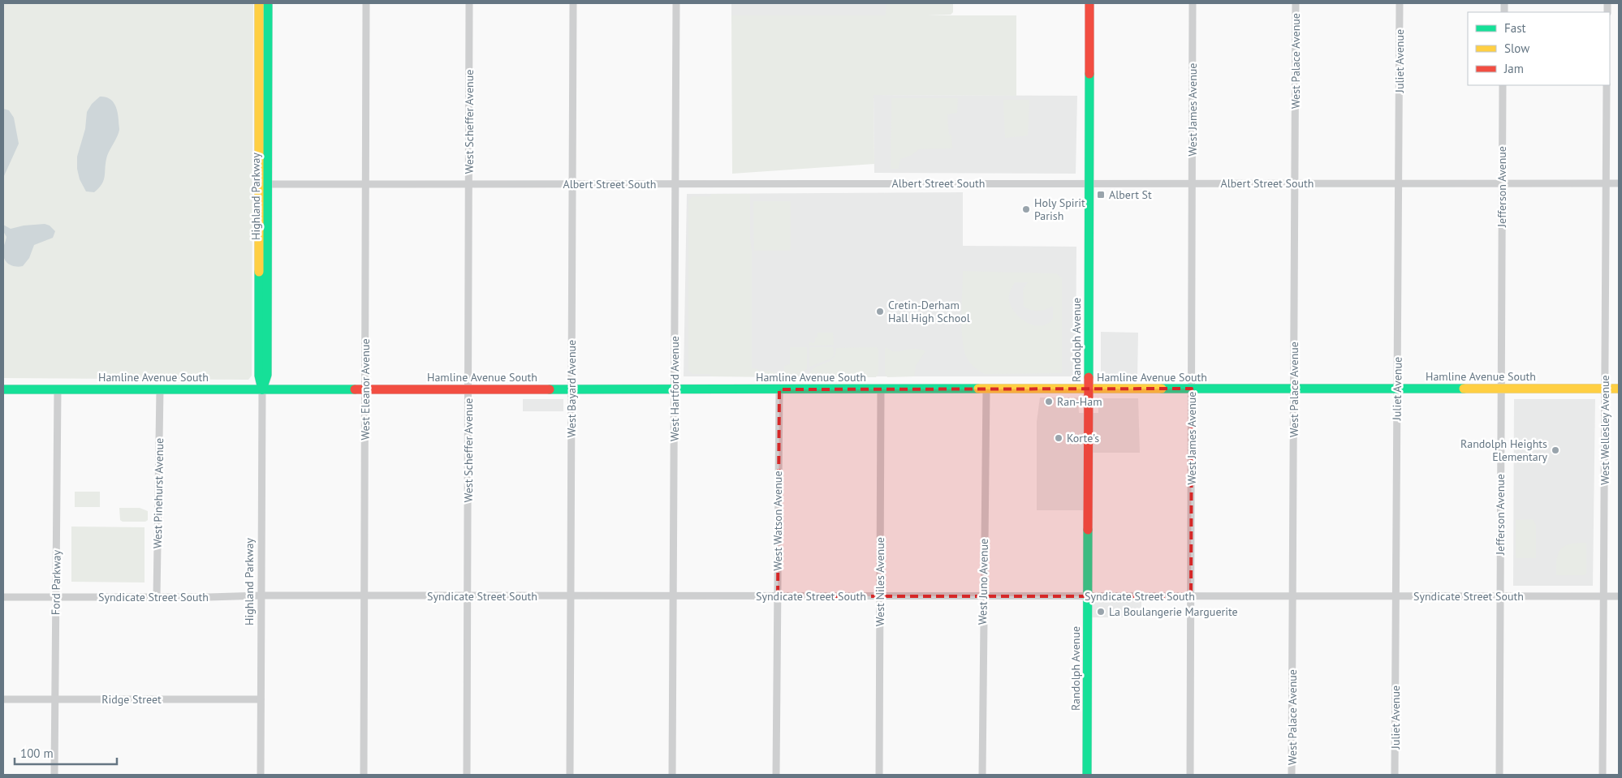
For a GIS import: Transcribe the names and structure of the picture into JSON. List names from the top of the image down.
{
  "streets": {
    "street": [
      "West Palace Avenue",
      "Juliet Avenue",
      "West James Avenue",
      "West Scheffer Avenue",
      "Albert Street South",
      "Jefferson Avenue",
      "Highland Parkway",
      "Randolph Avenue",
      "Hamline Avenue South",
      "West Bayard Avenue",
      "West Hartford Avenue",
      "West Eleanor Avenue",
      "West Wellesley Avenue",
      "West Pinehurst Avenue",
      "West Watson Avenue",
      "West Niles Avenue",
      "West Juno Avenue",
      "Ford Parkway",
      "Syndicate Street South",
      "Ridge Street"
    ]
  },
  "crossings": [
    ["West Palace Avenue", "Albert Street South"],
    ["West Palace Avenue", "Hamline Avenue South"],
    ["West Palace Avenue", "Syndicate Street South"],
    ["Juliet Avenue", "Albert Street South"],
    ["Juliet Avenue", "Hamline Avenue South"],
    ["Juliet Avenue", "Syndicate Street South"],
    ["West James Avenue", "Albert Street South"],
    ["West James Avenue", "Hamline Avenue South"],
    ["West James Avenue", "Syndicate Street South"],
    ["West Scheffer Avenue", "Albert Street South"],
    ["West Scheffer Avenue", "Hamline Avenue South"],
    ["West Scheffer Avenue", "Syndicate Street South"],
    ["Albert Street South", "Jefferson Avenue"],
    ["Albert Street South", "Highland Parkway"],
    ["Albert Street South", "Randolph Avenue"],
    ["Albert Street South", "West Bayard Avenue"],
    ["Albert Street South", "West Hartford Avenue"],
    ["Albert Street South", "West Eleanor Avenue"],
    ["Albert Street South", "West Wellesley Avenue"],
    ["Jefferson Avenue", "Hamline Avenue South"],
    ["Jefferson Avenue", "Syndicate Street South"],
    ["Highland Parkway", "Hamline Avenue South"],
    ["Highland Parkway", "Syndicate Street South"],
    ["Highland Parkway", "Ridge Street"],
    ["Randolph Avenue", "Hamline Avenue South"],
    ["Randolph Avenue", "Syndicate Street South"],
    ["Hamline Avenue South", "West Bayard Avenue"],
    ["Hamline Avenue South", "West Hartford Avenue"],
    ["Hamline Avenue South", "West Eleanor Avenue"],
    ["Hamline Avenue South", "West Wellesley Avenue"],
    ["Hamline Avenue South", "West Pinehurst Avenue"],
    ["Hamline Avenue South", "West Watson Avenue"],
    ["Hamline Avenue South", "West Niles Avenue"],
    ["Hamline Avenue South", "West Juno Avenue"],
    ["Hamline Avenue South", "Ford Parkway"],
    ["West Bayard Avenue", "Syndicate Street South"],
    ["West Hartford Avenue", "Syndicate Street South"],
    ["West Eleanor Avenue", "Syndicate Street South"],
    ["West Wellesley Avenue", "Syndicate Street South"],
    ["West Pinehurst Avenue", "Syndicate Street South"],
    ["West Watson Avenue", "Syndicate Street South"],
    ["West Niles Avenue", "Syndicate Street South"],
    ["West Juno Avenue", "Syndicate Street South"],
    ["Ford Parkway", "Syndicate Street South"],
    ["Ford Parkway", "Ridge Street"]
  ],
  "places": {
    "transit": ["Albert St"],
    "other": [
      "Holy Spirit Parish",
      "Cretin-Derham Hall High School",
      "Ran-Ham",
      "Korte's",
      "Randolph Heights Elementary",
      "La Boulangerie Marguerite"
    ]
  },
  "legend": ["Fast", "Slow", "Jam"],
  "scale_bar": "100 m"
}
